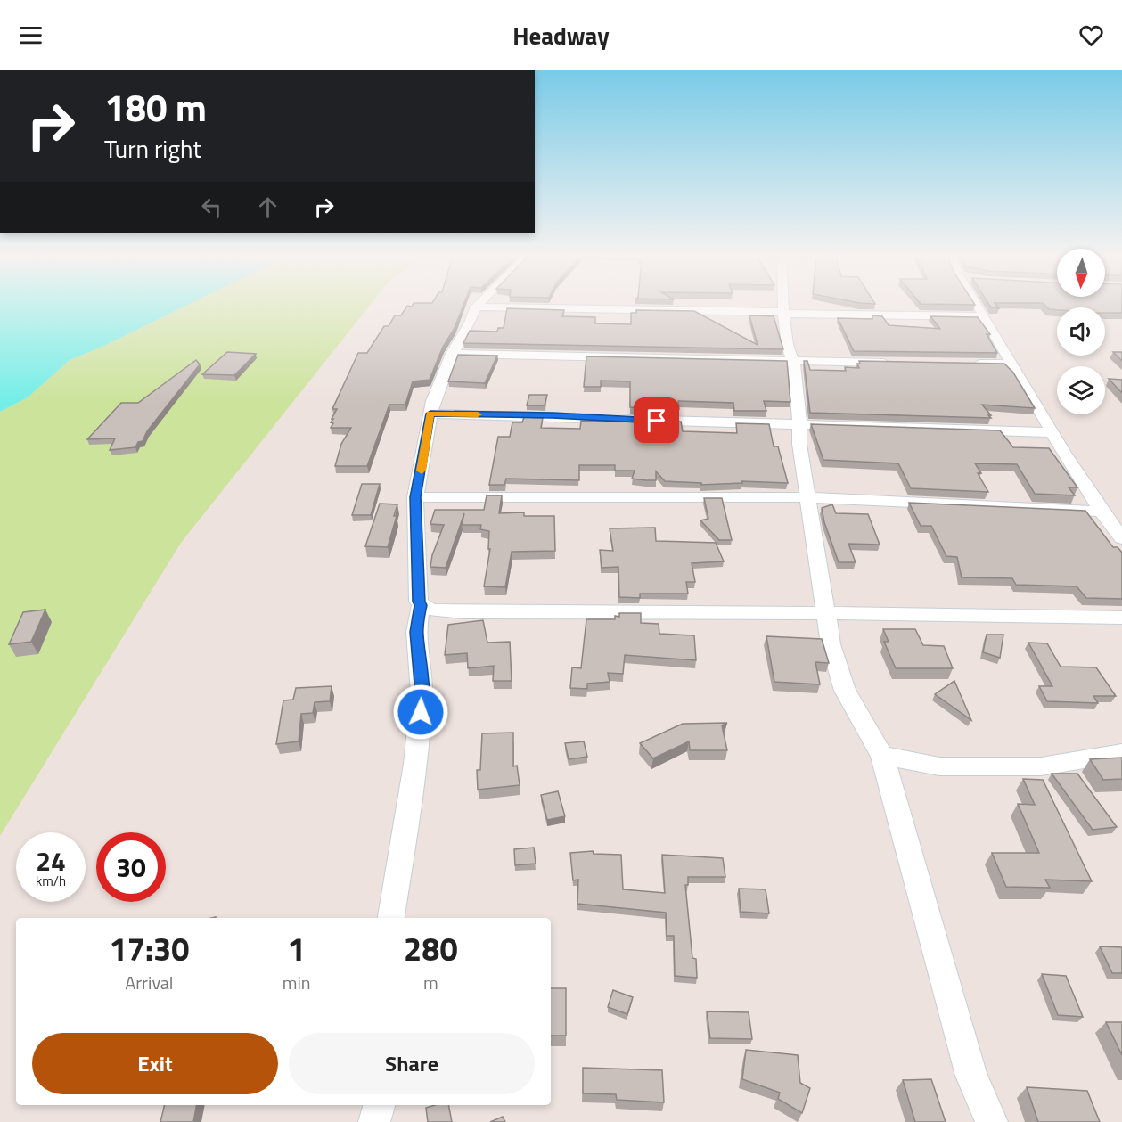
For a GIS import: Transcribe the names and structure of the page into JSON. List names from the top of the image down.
{
  "north": "bottom",
  "page": {
    "header": "Headway",
    "turn": ["180 m", "Turn right"],
    "speed": "24 km/h",
    "limit": "30",
    "eta": [
      "17:30",
      "Arrival",
      "1",
      "min",
      "280",
      "m"
    ],
    "buttons": ["Exit", "Share"]
  }
}
